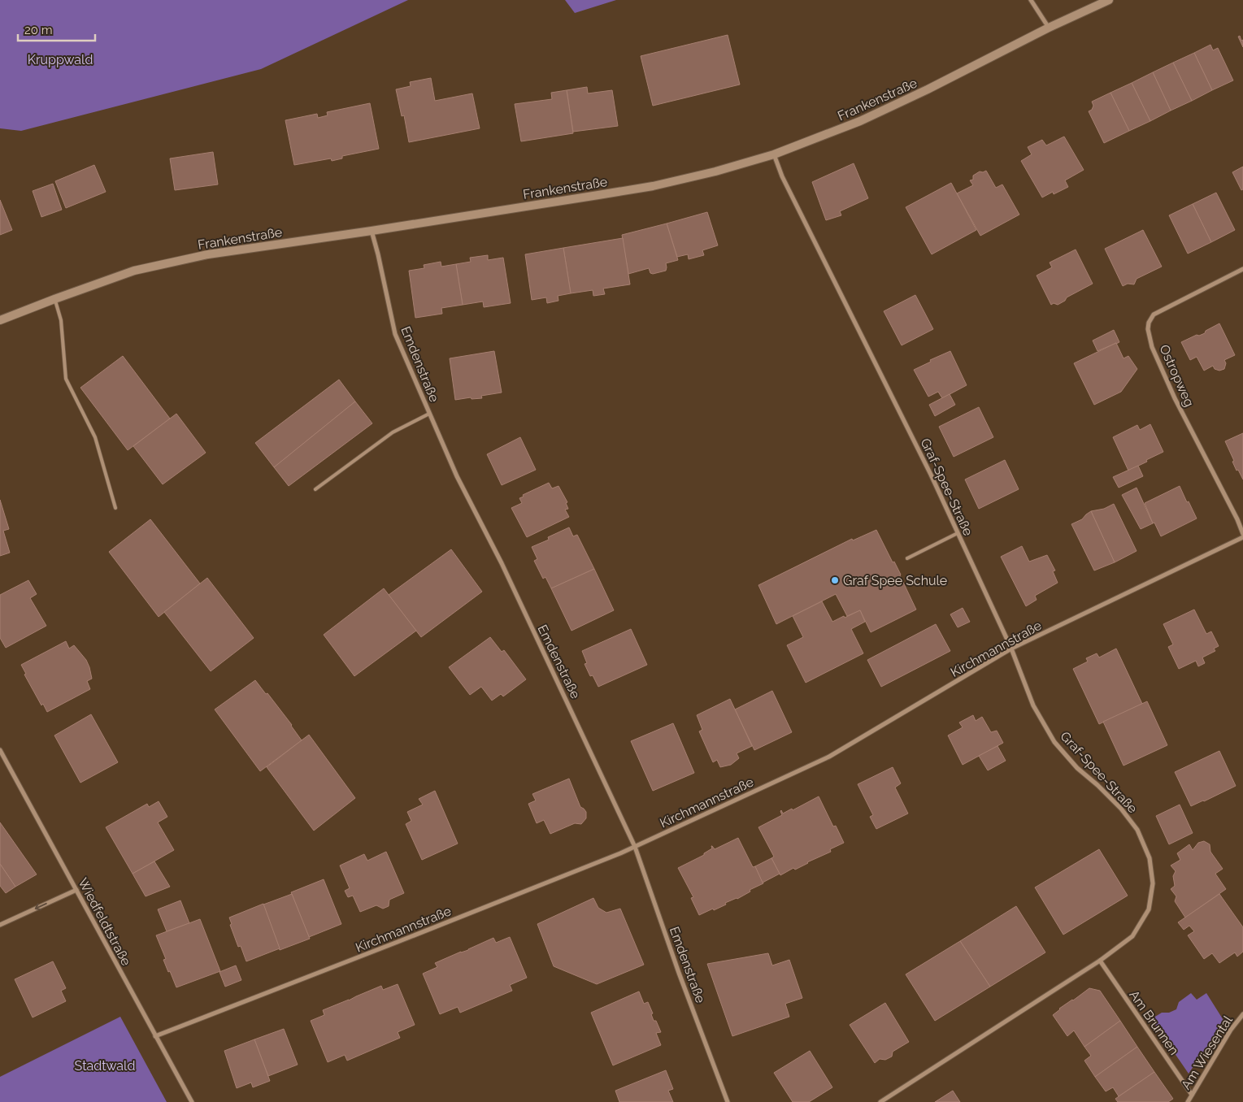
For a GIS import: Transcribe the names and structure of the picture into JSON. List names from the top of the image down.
{
  "streets": {
    "main road": ["Frankenstraße"],
    "street": [
      "Emdenstraße",
      "Ostropweg",
      "Graf-Spee-Straße",
      "Kirchmannstraße",
      "Wiedfeldtstraße",
      "Am Brunnen",
      "Am Wiesental"
    ]
  },
  "crossings": [
    ["Frankenstraße", "Emdenstraße"],
    ["Frankenstraße", "Graf-Spee-Straße"],
    ["Emdenstraße", "Kirchmannstraße"],
    ["Graf-Spee-Straße", "Kirchmannstraße"],
    ["Graf-Spee-Straße", "Am Brunnen"],
    ["Kirchmannstraße", "Wiedfeldtstraße"],
    ["Am Brunnen", "Am Wiesental"]
  ],
  "parks": ["Kruppwald", "Stadtwald"],
  "places": ["Graf Spee Schule"],
  "scale_bar": "20 m"
}
